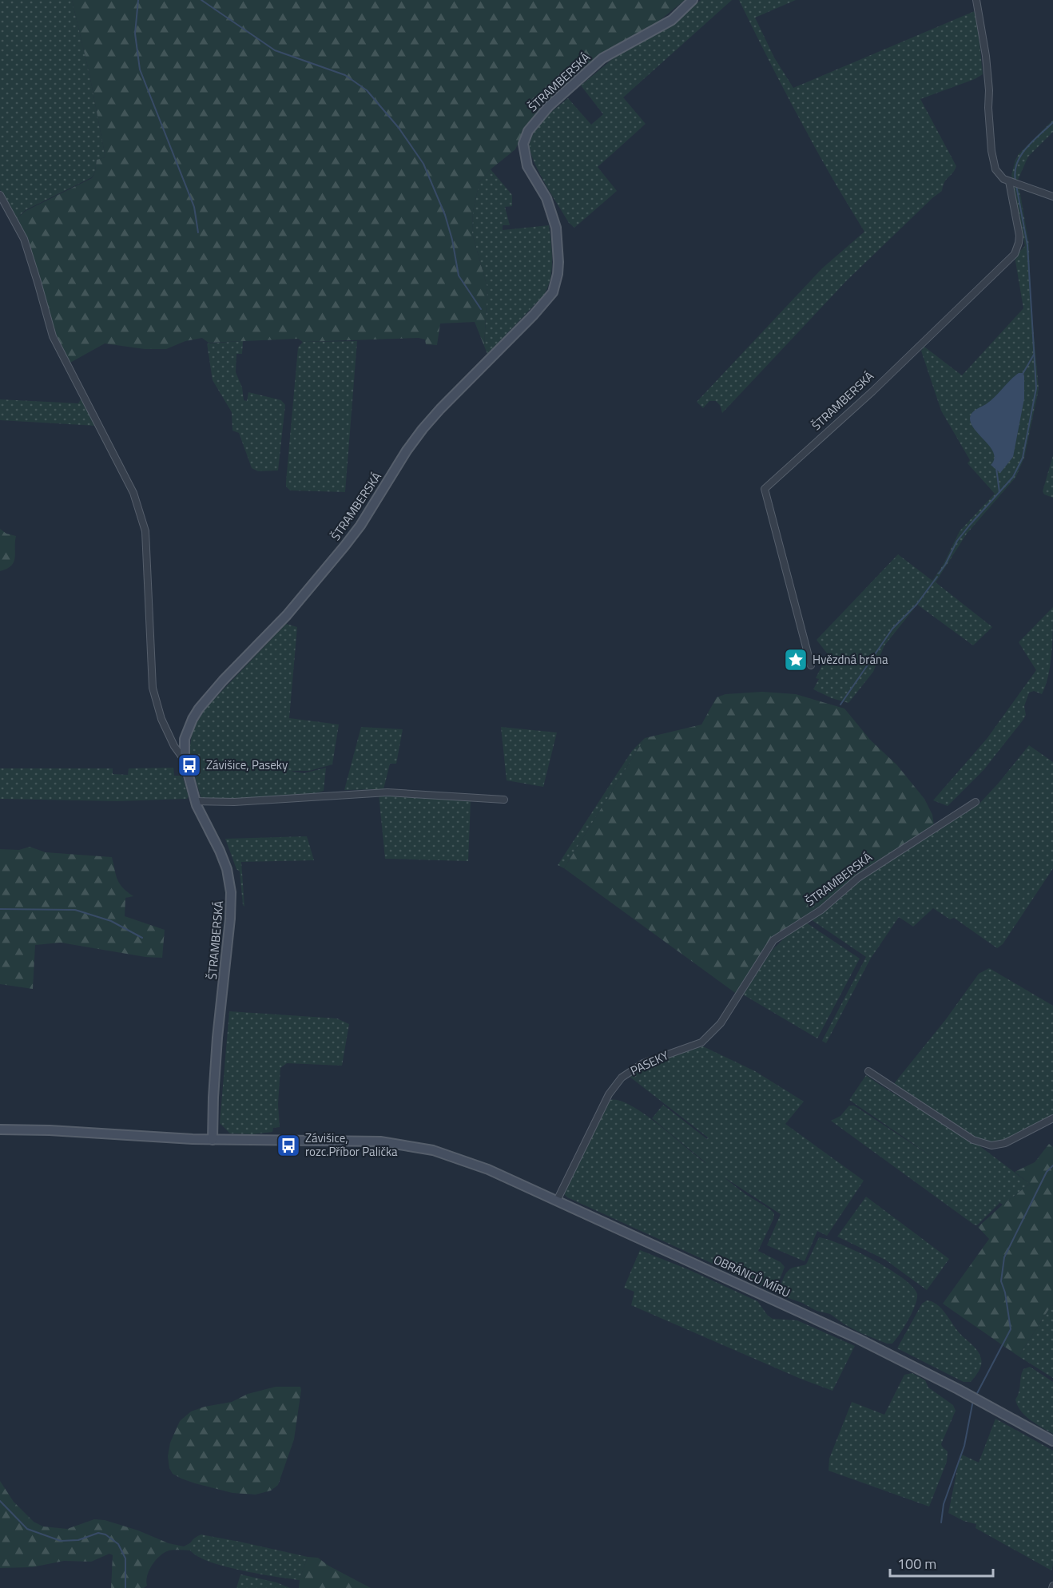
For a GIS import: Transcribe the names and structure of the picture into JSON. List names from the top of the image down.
{
  "streets": {
    "street": ["ŠTRAMBERSKÁ", "PASEKY", "OBRÁNCŮ MÍRU"]
  },
  "crossings": [
    ["ŠTRAMBERSKÁ", "PASEKY"],
    ["ŠTRAMBERSKÁ", "OBRÁNCŮ MÍRU"],
    ["PASEKY", "OBRÁNCŮ MÍRU"]
  ],
  "places": {
    "place": ["Hvězdná brána"],
    "bus stop": ["Závišice, Paseky", "Závišice, rozc.Příbor Palička"]
  },
  "scale_bar": "100 m"
}
